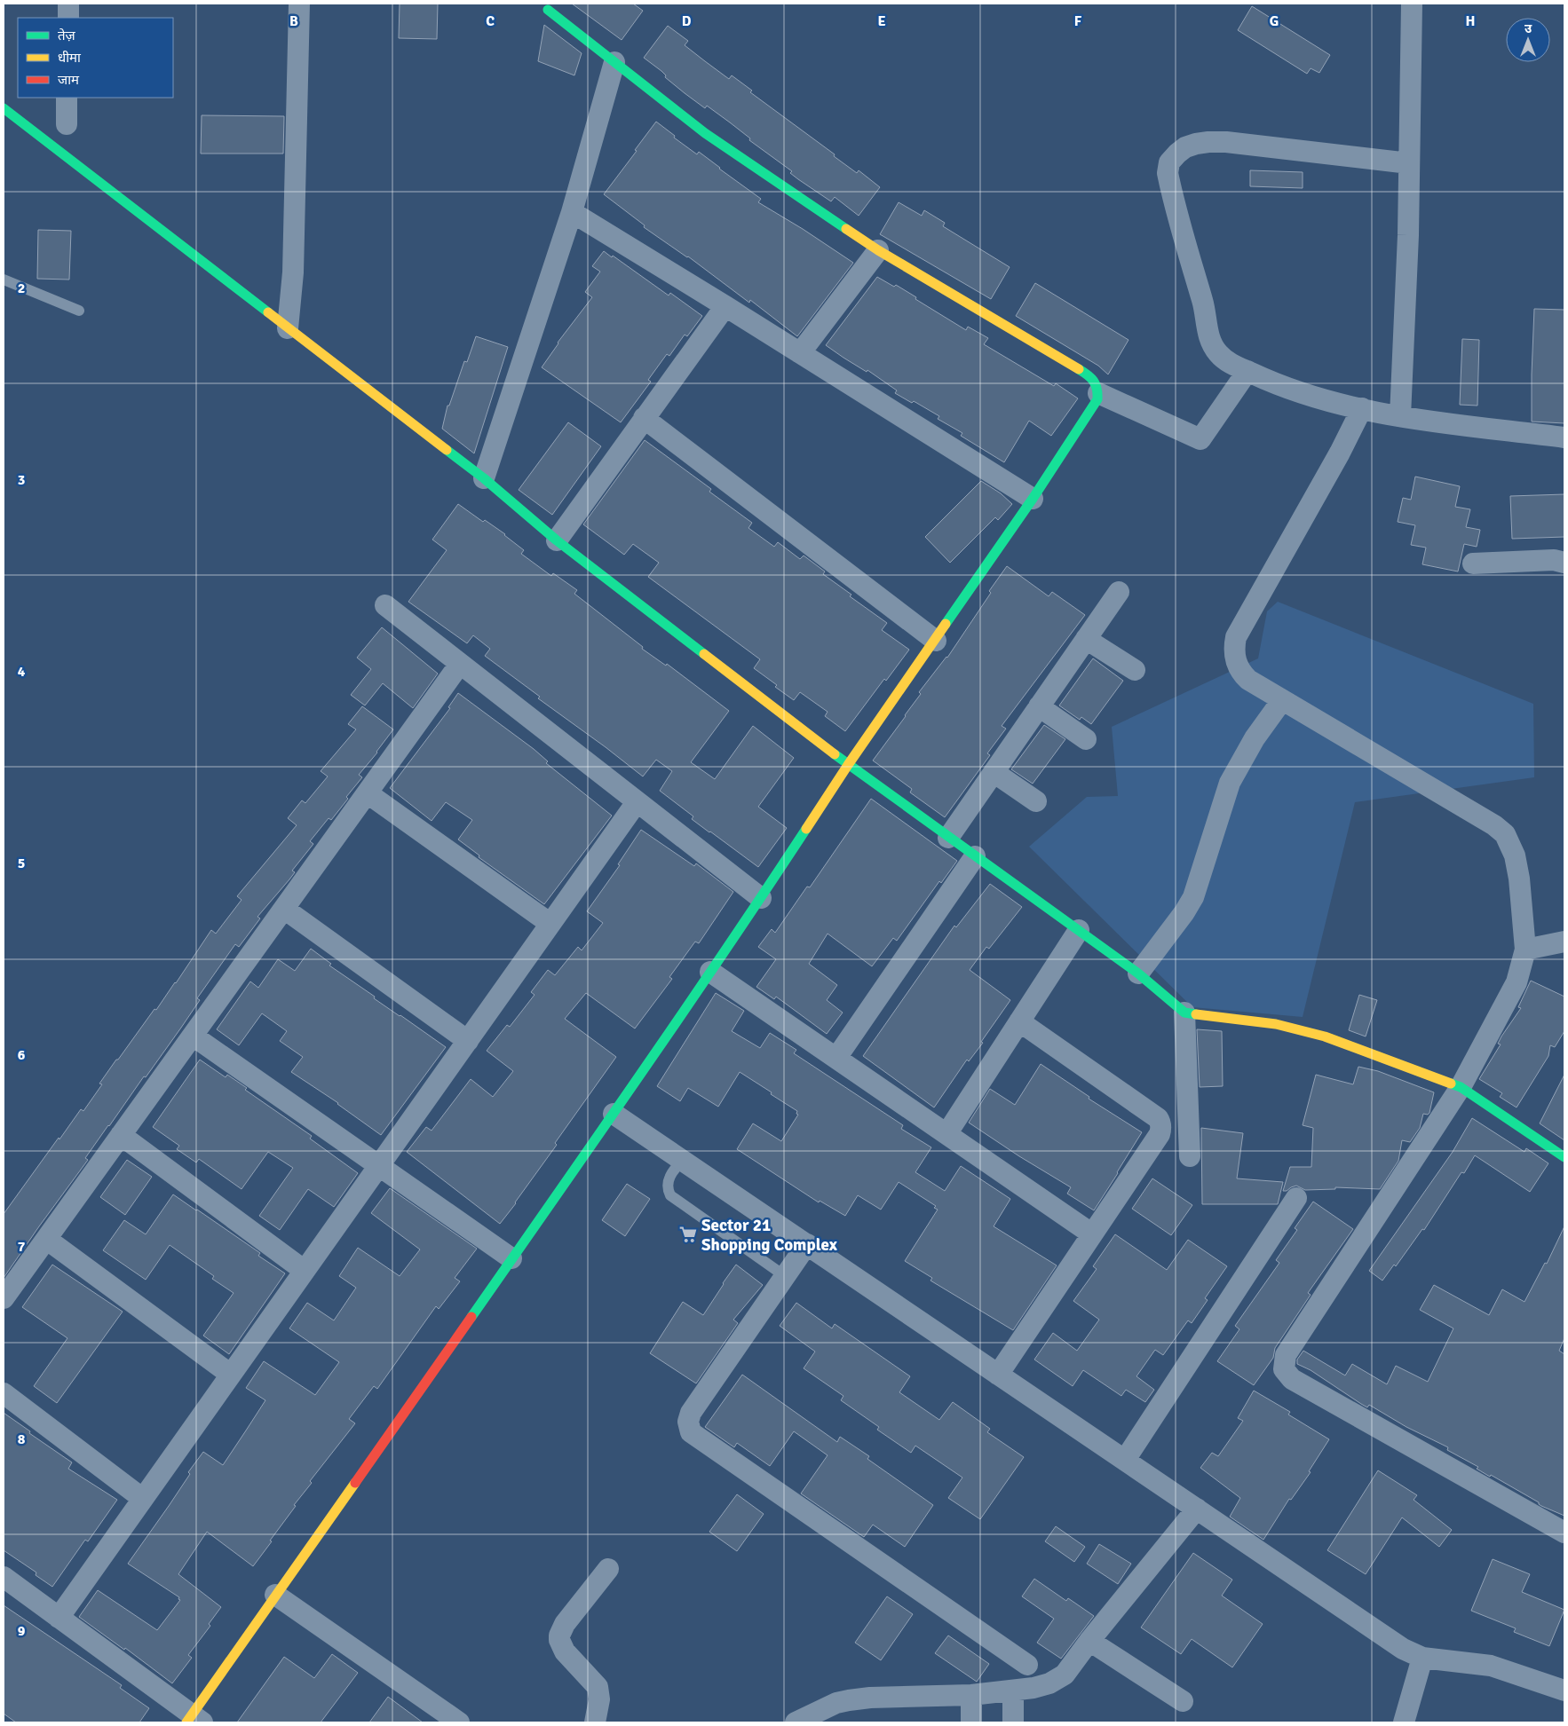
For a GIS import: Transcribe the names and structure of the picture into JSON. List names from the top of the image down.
{
  "places": {
    "supermarket": ["Sector 21 Shopping Complex"]
  },
  "legend": ["तेज़", "धीमा", "जाम"],
  "north": "top",
  "grid": {
    "columns": [
      "B",
      "C",
      "D",
      "E",
      "F",
      "G",
      "H"
    ],
    "rows": [
      "2",
      "3",
      "4",
      "5",
      "6",
      "7",
      "8",
      "9"
    ]
  }
}
